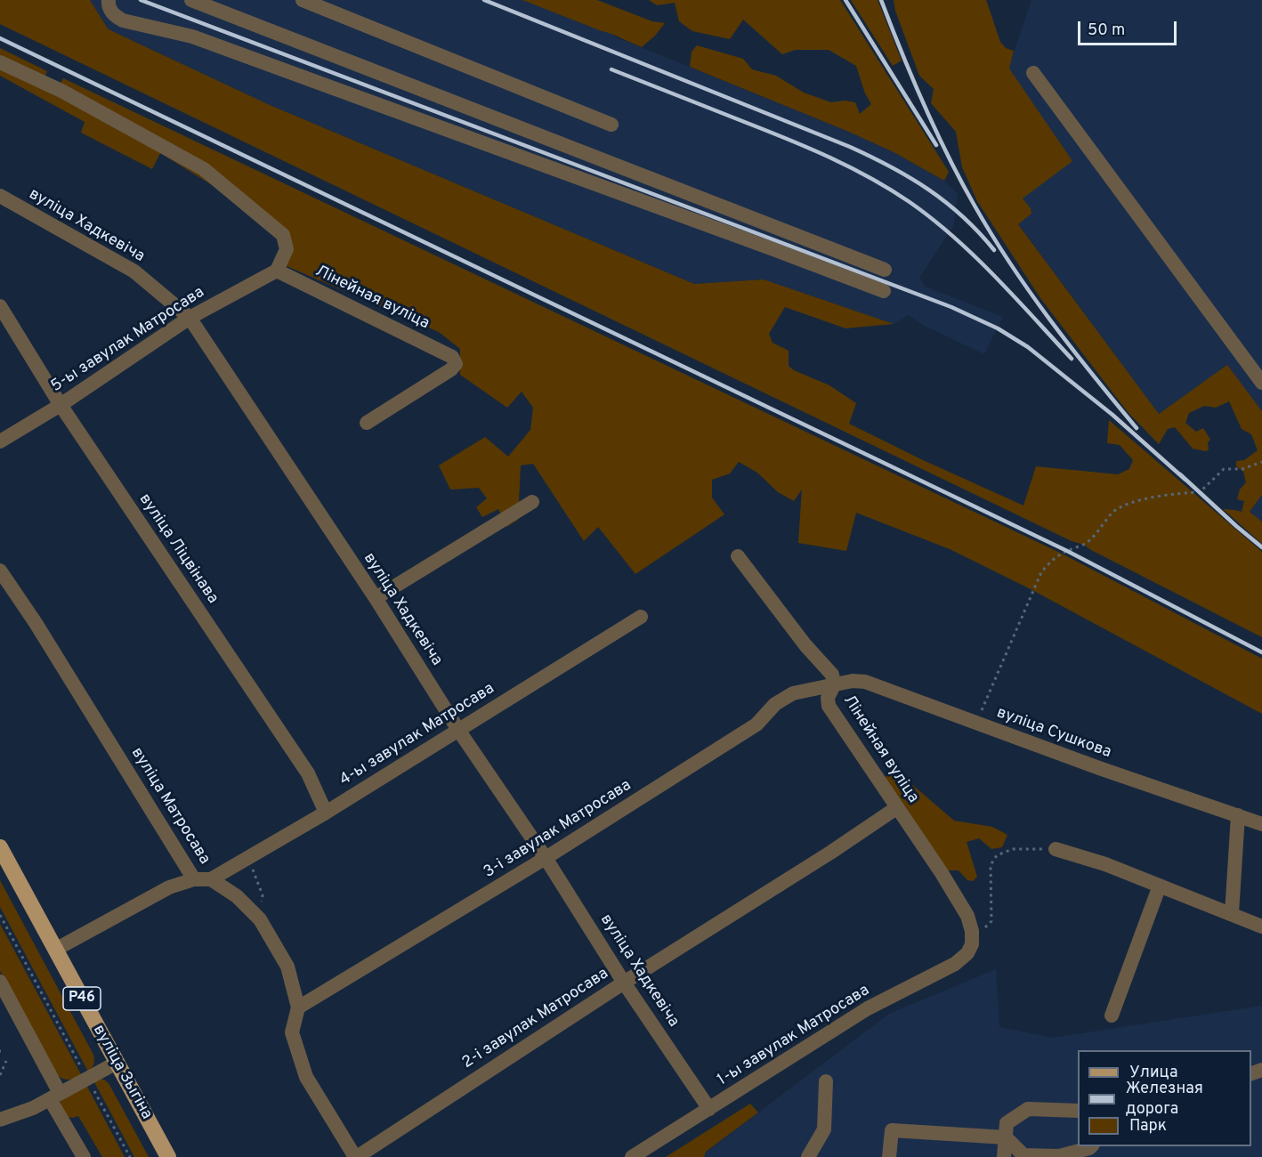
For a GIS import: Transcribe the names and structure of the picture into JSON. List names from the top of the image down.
{
  "streets": {
    "main road": ["Р46", "вуліца Зыгіна"],
    "street": [
      "вуліца Хадкевіча",
      "Лінейная вуліца",
      "5-ы завулак Матросава",
      "вуліца Ліцвінава",
      "вуліца Сушкова",
      "4-ы завулак Матросава",
      "вуліца Матросава",
      "3-і завулак Матросава",
      "2-і завулак Матросава",
      "1-ы завулак Матросава"
    ]
  },
  "crossings": [
    ["вуліца Хадкевіча", "5-ы завулак Матросава"],
    ["вуліца Хадкевіча", "4-ы завулак Матросава"],
    ["вуліца Хадкевіча", "3-і завулак Матросава"],
    ["вуліца Хадкевіча", "2-і завулак Матросава"],
    ["вуліца Хадкевіча", "1-ы завулак Матросава"],
    ["Лінейная вуліца", "5-ы завулак Матросава"],
    ["Лінейная вуліца", "вуліца Сушкова"],
    ["Лінейная вуліца", "3-і завулак Матросава"],
    ["Лінейная вуліца", "2-і завулак Матросава"],
    ["Лінейная вуліца", "1-ы завулак Матросава"],
    ["5-ы завулак Матросава", "вуліца Ліцвінава"],
    ["вуліца Ліцвінава", "4-ы завулак Матросава"],
    ["вуліца Сушкова", "3-і завулак Матросава"],
    ["4-ы завулак Матросава", "вуліца Матросава"],
    ["вуліца Матросава", "3-і завулак Матросава"],
    ["вуліца Матросава", "2-і завулак Матросава"]
  ],
  "legend": ["Улица", "Железная дорога", "Парк"],
  "scale_bar": "50 m"
}
